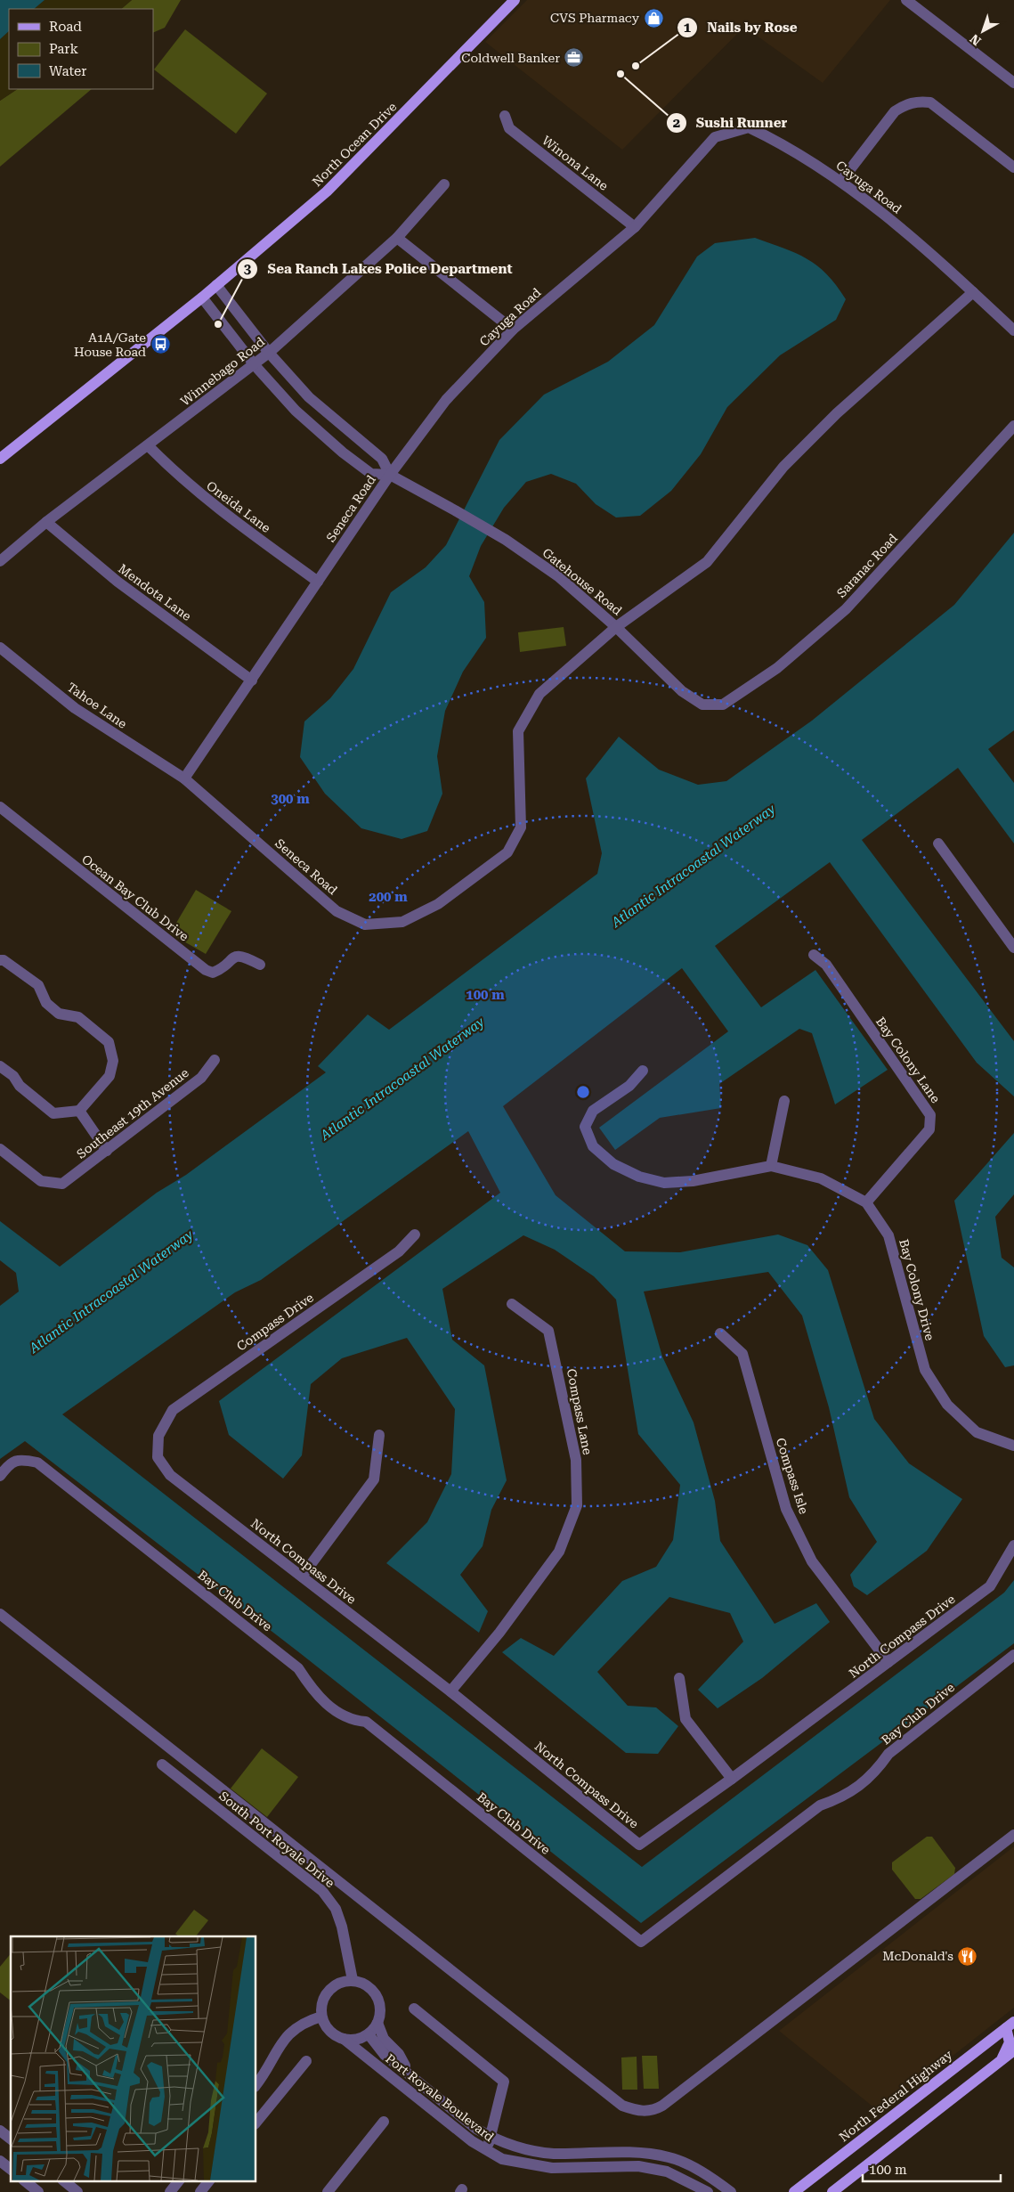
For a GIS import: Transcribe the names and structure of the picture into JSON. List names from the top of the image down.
{
  "streets": {
    "main road": ["North Ocean Drive", "North Federal Highway"],
    "street": [
      "Winona Lane",
      "Cayuga Road",
      "Winnebago Road",
      "Oneida Lane",
      "Seneca Road",
      "Saranac Road",
      "Gatehouse Road",
      "Mendota Lane",
      "Tahoe Lane",
      "Ocean Bay Club Drive",
      "Bay Colony Lane",
      "Southeast 19th Avenue",
      "Bay Colony Drive",
      "Compass Drive",
      "Compass Lane",
      "Compass Isle",
      "North Compass Drive",
      "Bay Club Drive",
      "South Port Royale Drive",
      "Port Royale Boulevard"
    ]
  },
  "crossings": [
    ["North Ocean Drive", "Gatehouse Road"],
    ["Winona Lane", "Cayuga Road"],
    ["Cayuga Road", "Seneca Road"],
    ["Cayuga Road", "Gatehouse Road"],
    ["Winnebago Road", "Oneida Lane"],
    ["Winnebago Road", "Gatehouse Road"],
    ["Winnebago Road", "Mendota Lane"],
    ["Oneida Lane", "Seneca Road"],
    ["Seneca Road", "Gatehouse Road"],
    ["Seneca Road", "Mendota Lane"],
    ["Seneca Road", "Tahoe Lane"],
    ["Saranac Road", "Gatehouse Road"],
    ["Bay Colony Lane", "Bay Colony Drive"],
    ["Compass Drive", "North Compass Drive"],
    ["Compass Lane", "North Compass Drive"],
    ["Compass Isle", "North Compass Drive"],
    ["South Port Royale Drive", "Port Royale Boulevard"]
  ],
  "water": ["Atlantic Intracoastal Waterway"],
  "places": {
    "shop": ["CVS Pharmacy"],
    "office": ["Coldwell Banker"],
    "other": ["Nails by Rose", "Sushi Runner", "Sea Ranch Lakes Police Department"],
    "bus stop": ["A1A/Gate House Road"],
    "restaurant": ["McDonald's"]
  },
  "legend": ["Road", "Park", "Water"],
  "scale_bar": "100 m",
  "north": "bottom left",
  "rings": ["300 m", "200 m", "100 m"]
}
